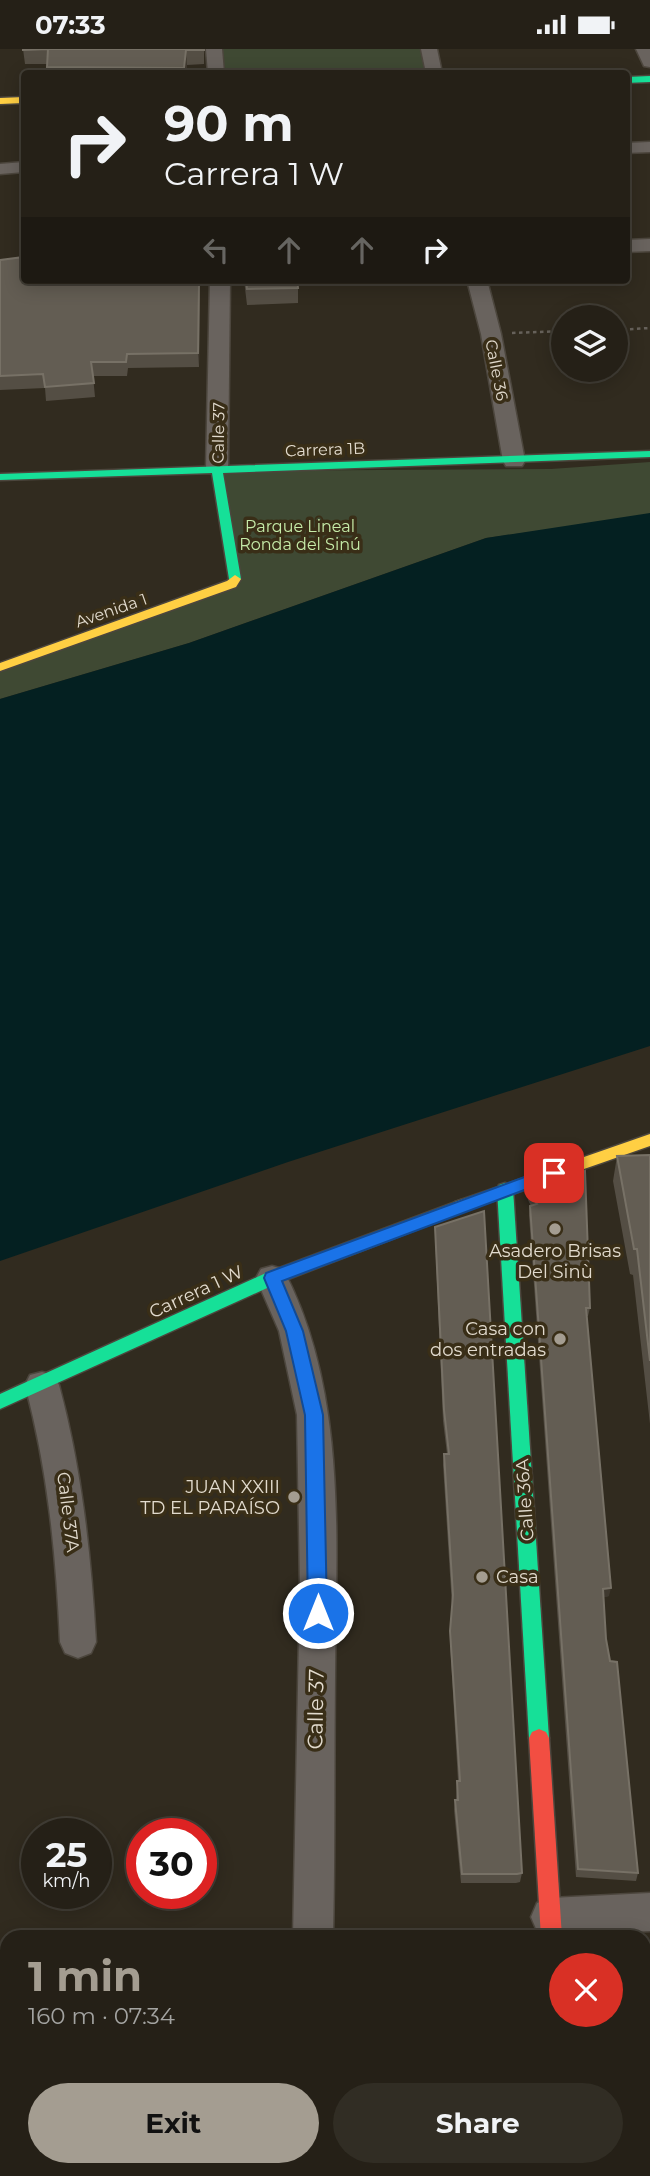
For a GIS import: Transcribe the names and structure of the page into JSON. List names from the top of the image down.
{
  "streets": {
    "street": [
      "Calle 36",
      "Calle 37",
      "Carrera 1B",
      "Avenida 1",
      "Carrera 1 W",
      "Calle 36A",
      "Calle 37A"
    ]
  },
  "crossings": [
    ["Calle 36", "Carrera 1B"],
    ["Calle 37", "Carrera 1B"],
    ["Calle 37", "Avenida 1"],
    ["Calle 37", "Carrera 1 W"],
    ["Carrera 1 W", "Calle 36A"],
    ["Carrera 1 W", "Calle 37A"]
  ],
  "parks": ["Parque Lineal Ronda del Sinú"],
  "places": [
    "Asadero Brisas Del Sinù",
    "Casa con dos entradas",
    "JUAN XXIII TD EL PARAÍSO",
    "Casa"
  ],
  "page": {
    "status": "07:33",
    "turn": ["90 m", "Carrera 1 W"],
    "speed": "25 km/h",
    "limit": "30",
    "heading": ["1 min", "160 m · 07:34"],
    "buttons": ["Exit", "Share"]
  }
}
